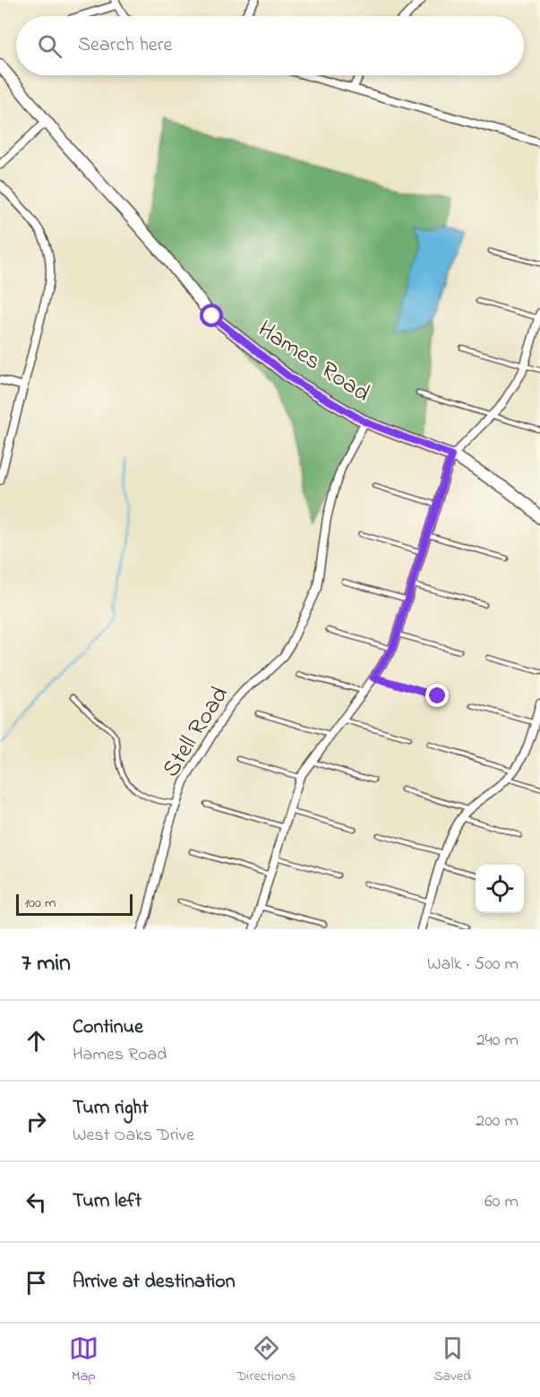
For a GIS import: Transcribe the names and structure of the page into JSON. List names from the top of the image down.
{
  "streets": {
    "street": ["Hames Road", "Stell Road"]
  },
  "crossings": [
    ["Hames Road", "Stell Road"]
  ],
  "scale_bar": "100 m",
  "page": {
    "search": "Search here",
    "scale": "100 m",
    "heading": ["7 min", "Walk · 500 m"],
    "list": [
      ["Continue", "Hames Road", "240 m"],
      ["Turn right", "West Oaks Drive", "200 m"],
      ["Turn left", "60 m"],
      "Arrive at destination"
    ],
    "nav": ["Map", "Directions", "Saved"]
  }
}
